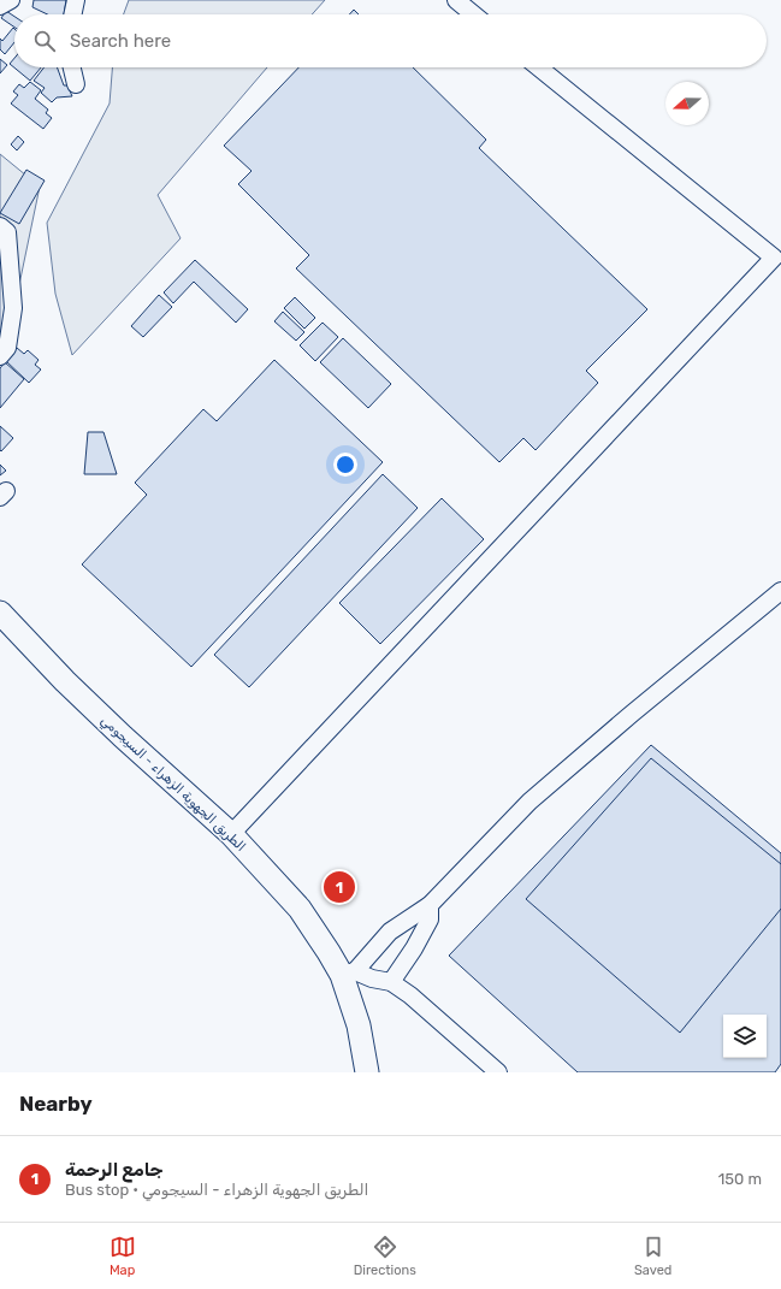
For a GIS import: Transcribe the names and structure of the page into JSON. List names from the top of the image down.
{
  "streets": {
    "main road": ["الطريق الجهوية الزهراء - السيجومي"]
  },
  "north": "left",
  "page": {
    "search": "Search here",
    "pins": "1",
    "heading": "Nearby",
    "list": [
      {
        "mark": "1",
        "name": "جامع الرحمة",
        "note": "Bus stop · الطريق الجهوية الزهراء - السيجومي",
        "value": "150 m"
      }
    ],
    "nav": ["Map", "Directions", "Saved"]
  }
}
